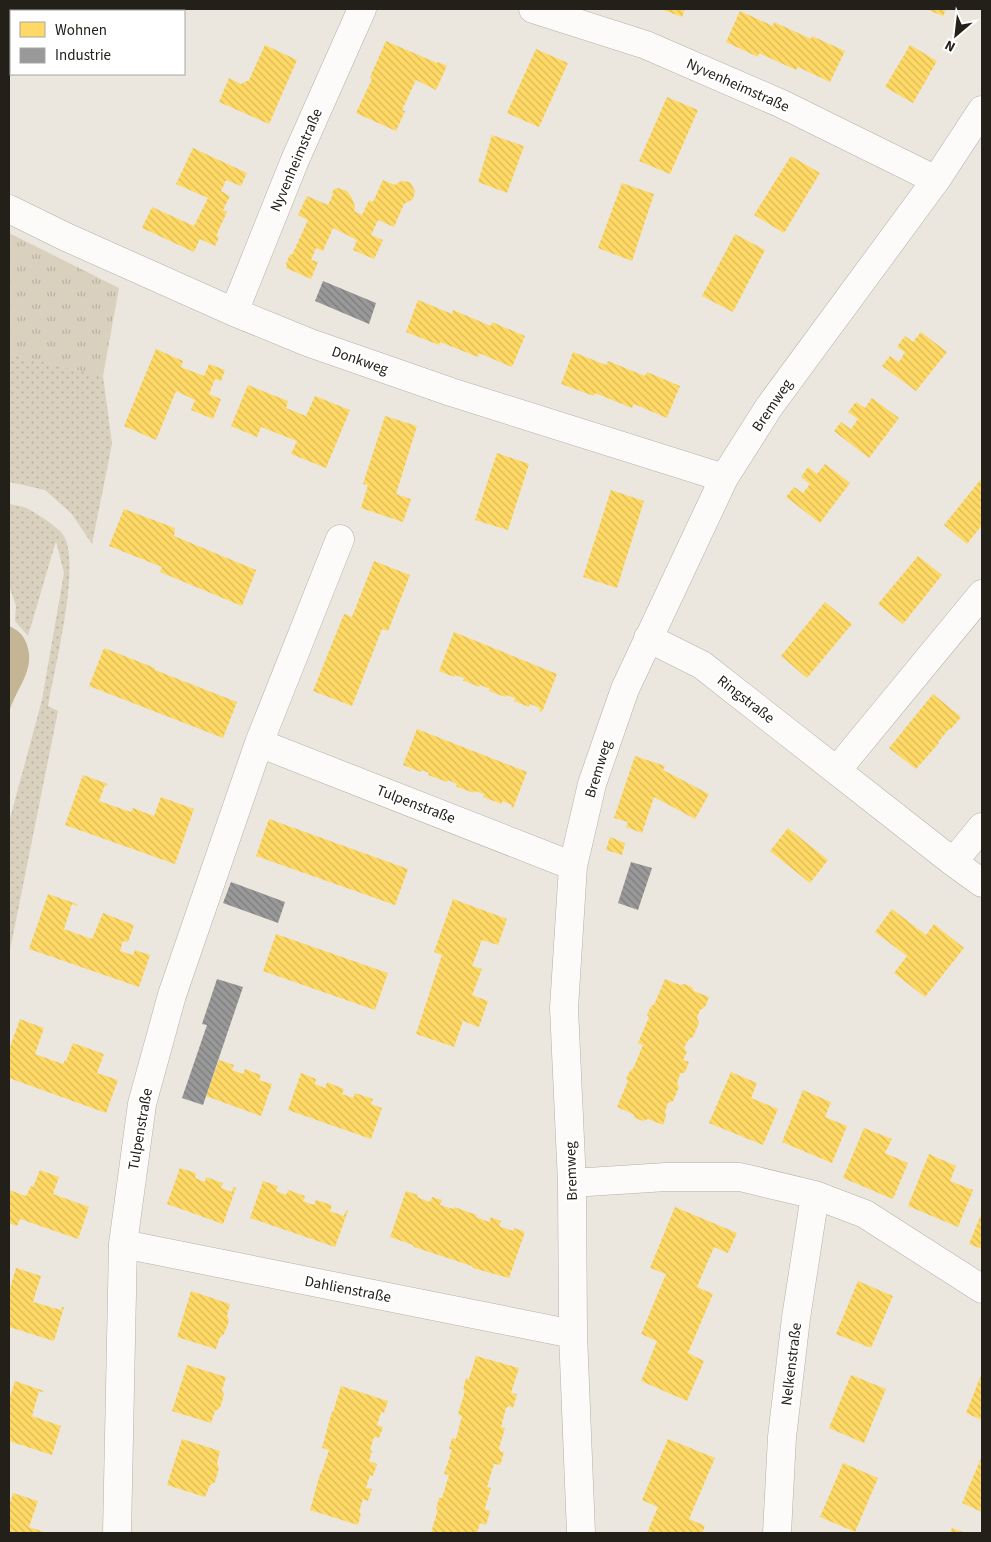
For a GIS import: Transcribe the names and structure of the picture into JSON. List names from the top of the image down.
{
  "streets": {
    "street": [
      "Nyvenheimstraße",
      "Donkweg",
      "Bremweg",
      "Ringstraße",
      "Tulpenstraße",
      "Dahlienstraße",
      "Nelkenstraße"
    ]
  },
  "crossings": [
    ["Nyvenheimstraße", "Donkweg"],
    ["Nyvenheimstraße", "Bremweg"],
    ["Donkweg", "Bremweg"],
    ["Bremweg", "Ringstraße"],
    ["Bremweg", "Tulpenstraße"],
    ["Bremweg", "Dahlienstraße"],
    ["Tulpenstraße", "Dahlienstraße"]
  ],
  "legend": ["Wohnen", "Industrie"],
  "north": "bottom left"
}
